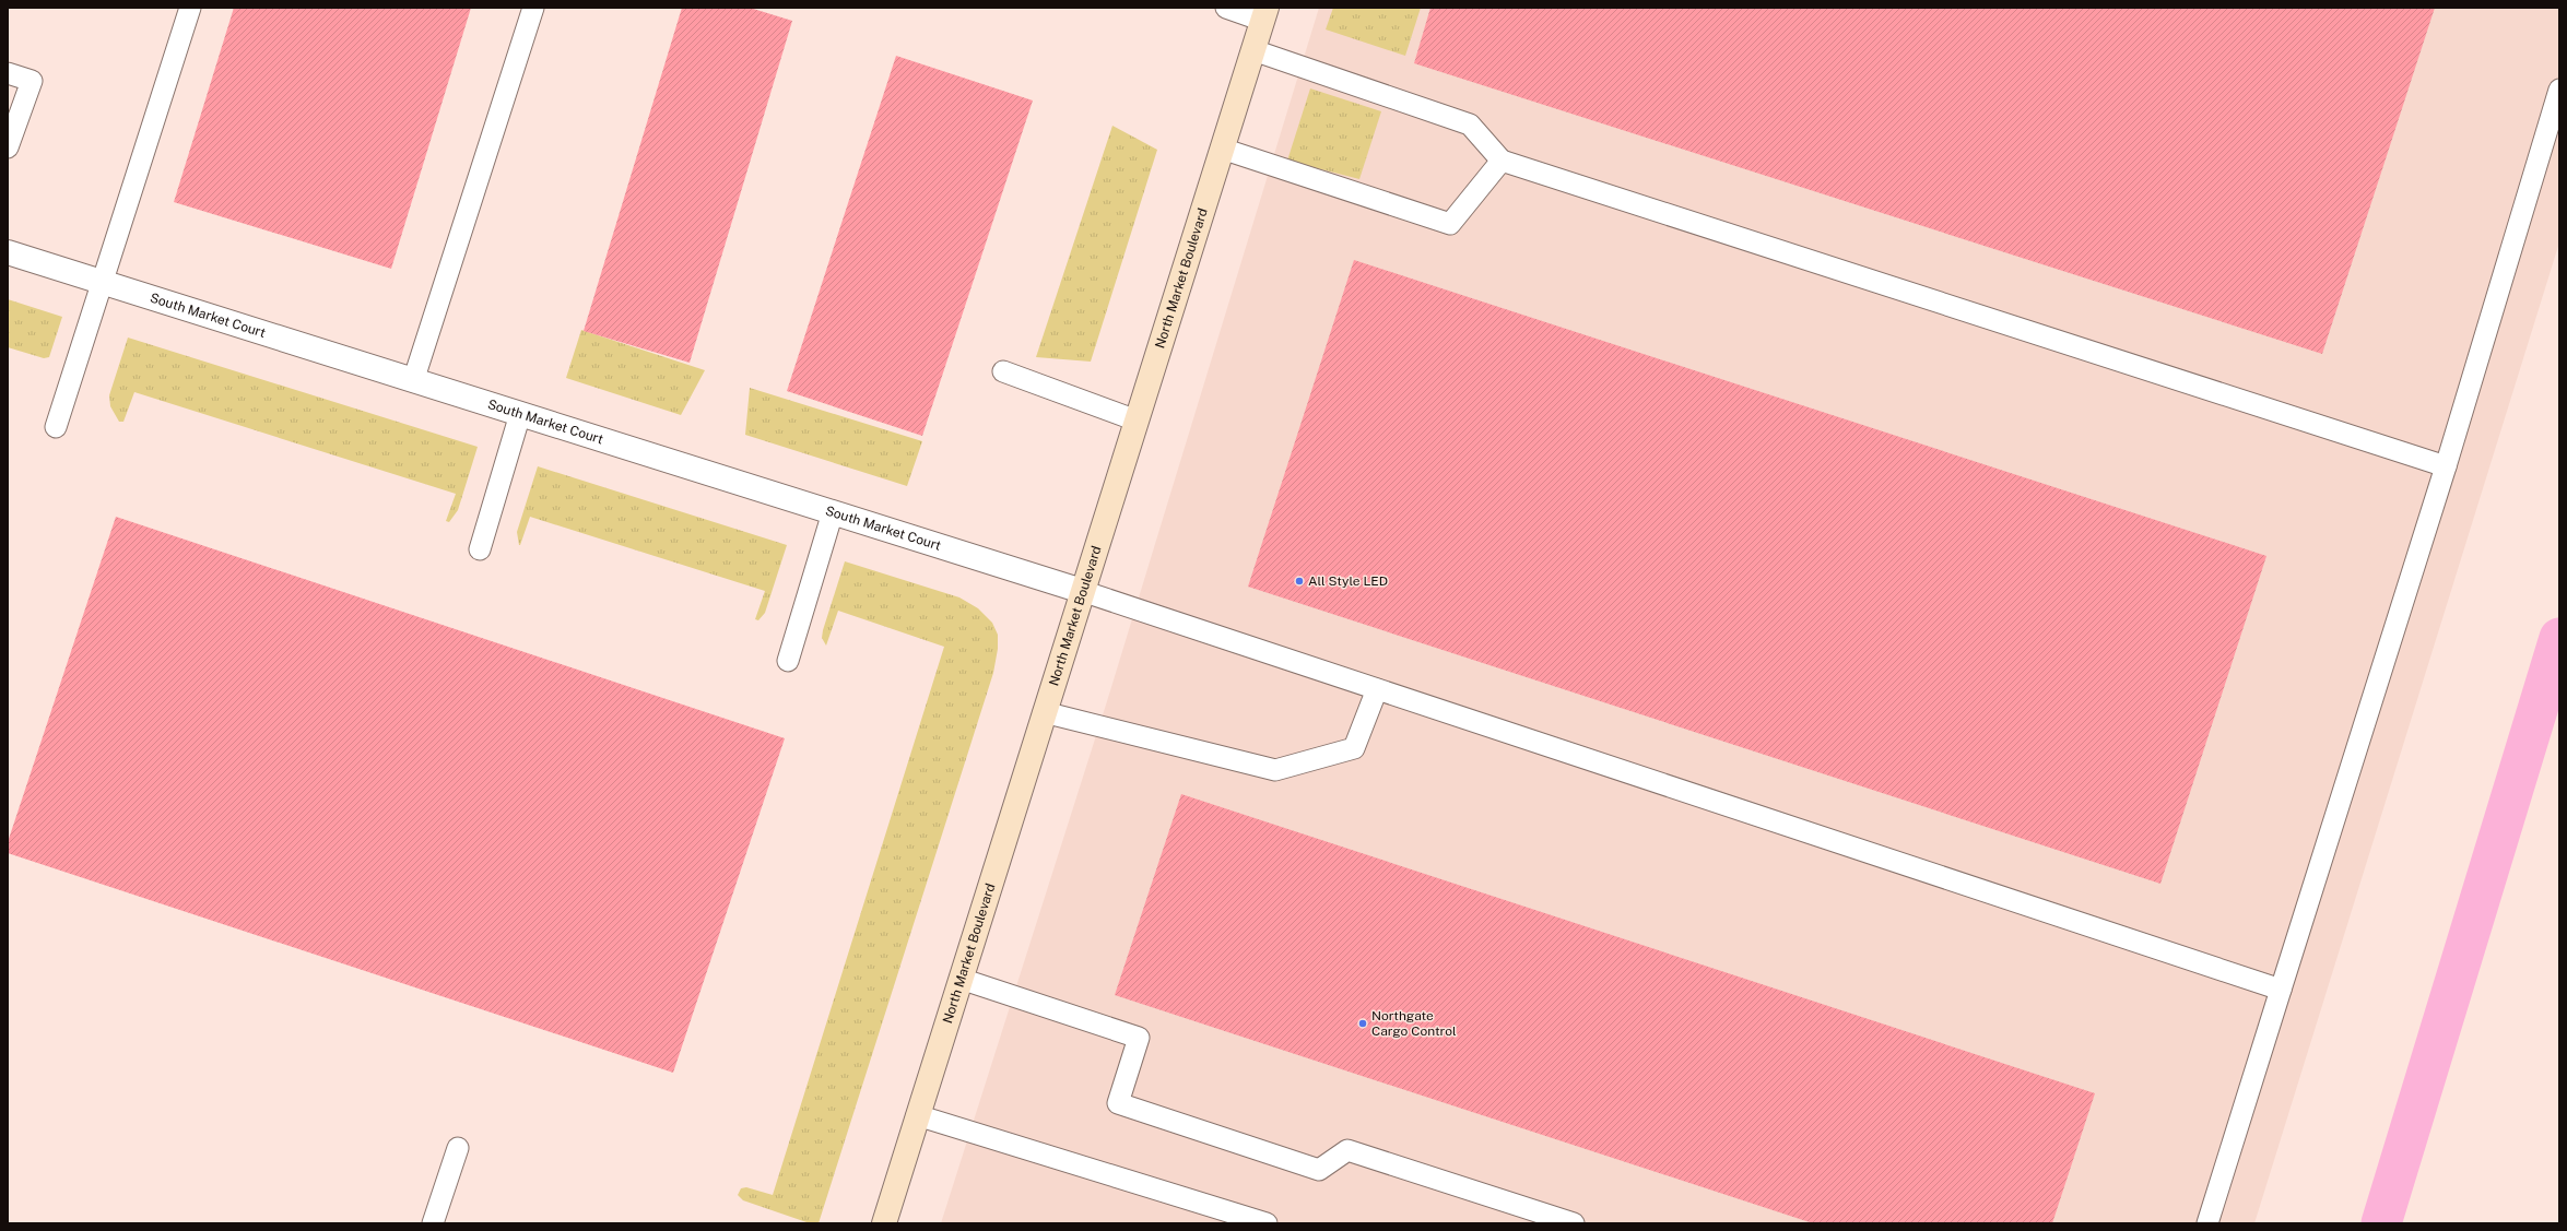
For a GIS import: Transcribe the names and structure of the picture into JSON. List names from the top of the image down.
{
  "streets": {
    "main road": ["North Market Boulevard"],
    "street": ["South Market Court"]
  },
  "crossings": [
    ["North Market Boulevard", "South Market Court"]
  ],
  "places": ["All Style LED", "Northgate Cargo Control"]
}
